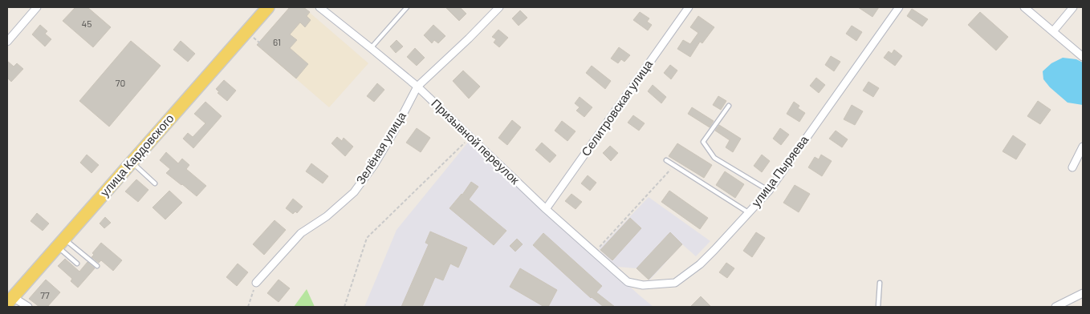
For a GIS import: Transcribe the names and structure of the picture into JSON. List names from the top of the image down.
{
  "streets": {
    "main road": ["улица Кардовского"],
    "street": [
      "Селитровская улица",
      "Призывной переулок",
      "Зелёная улица",
      "улица Пыряева"
    ]
  },
  "crossings": [
    ["Селитровская улица", "Призывной переулок"],
    ["Призывной переулок", "Зелёная улица"],
    ["Призывной переулок", "улица Пыряева"]
  ],
  "house_numbers": [
    "45",
    "61",
    "70",
    "77"
  ]
}
